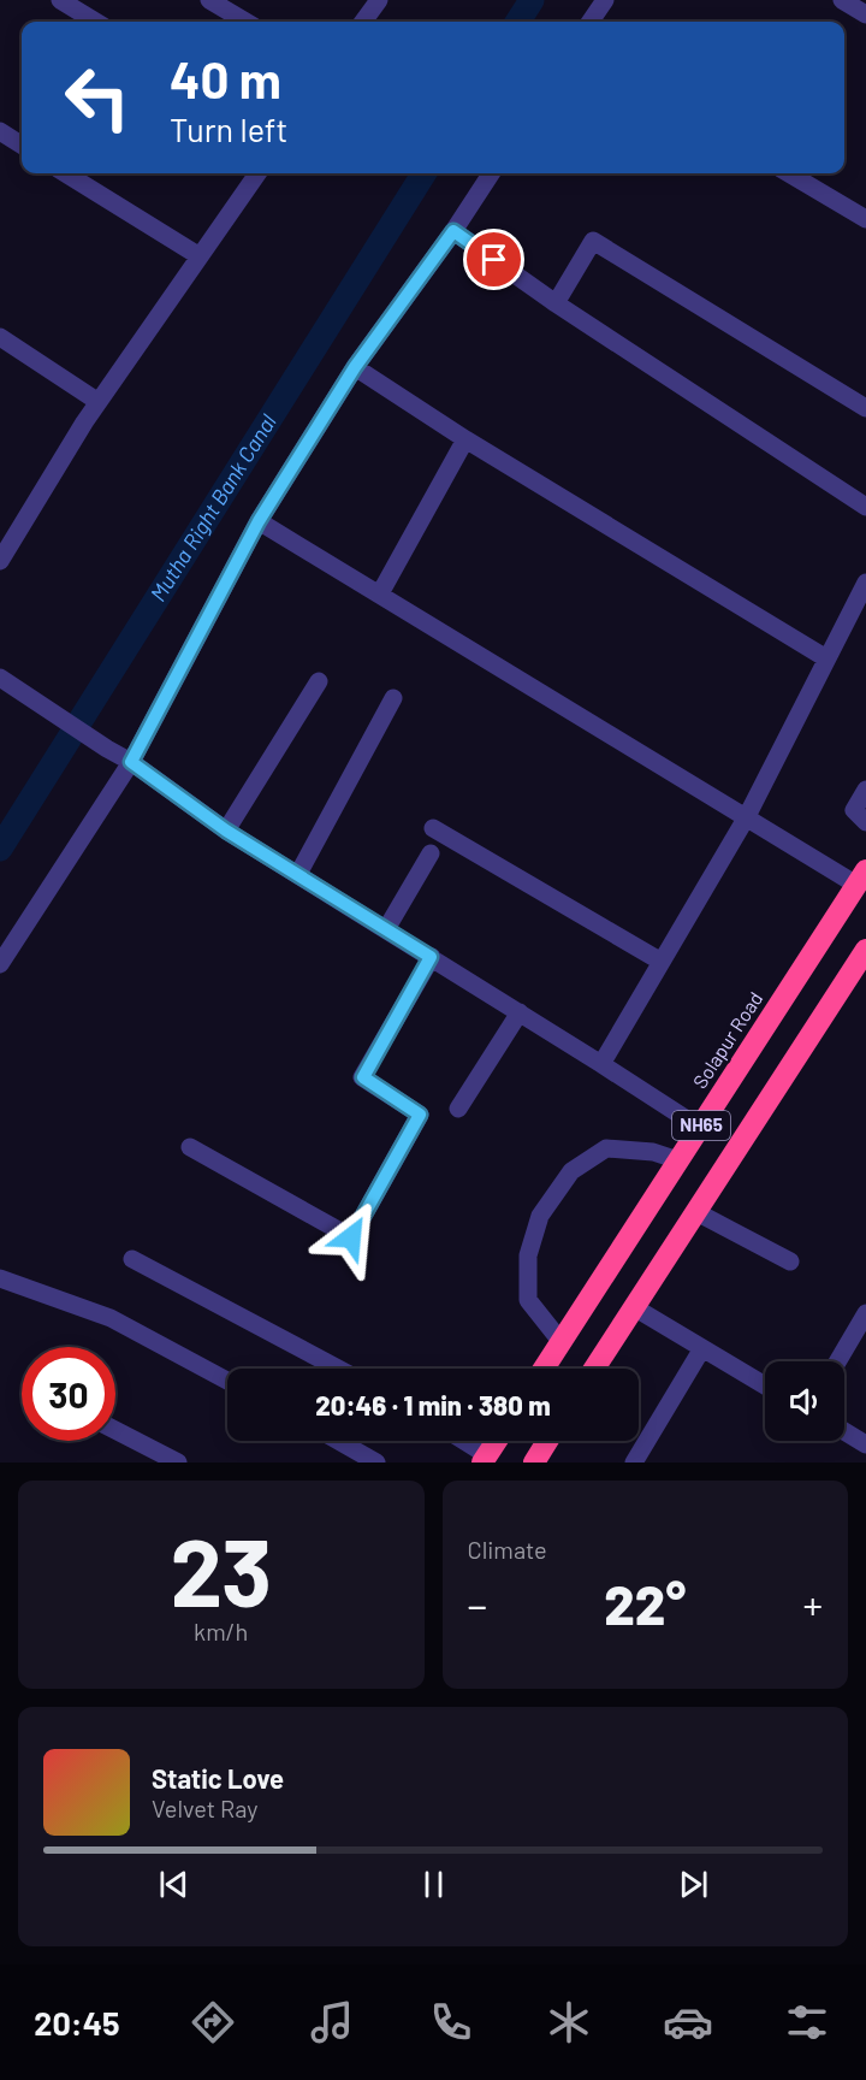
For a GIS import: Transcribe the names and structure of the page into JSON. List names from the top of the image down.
{
  "streets": {
    "highway": ["Solapur Road", "NH65"]
  },
  "water": ["Mutha Right Bank Canal"],
  "page": {
    "turn": ["40 m", "Turn left"],
    "limit": "30",
    "trip": "20:46 · 1 min · 380 m",
    "tile": [
      ["23", "km/h"],
      "Climate"
    ],
    "heat": ["−", "22°", "+"],
    "song": ["Static Love", "Velvet Ray"],
    "tabs": "20:45"
  }
}
